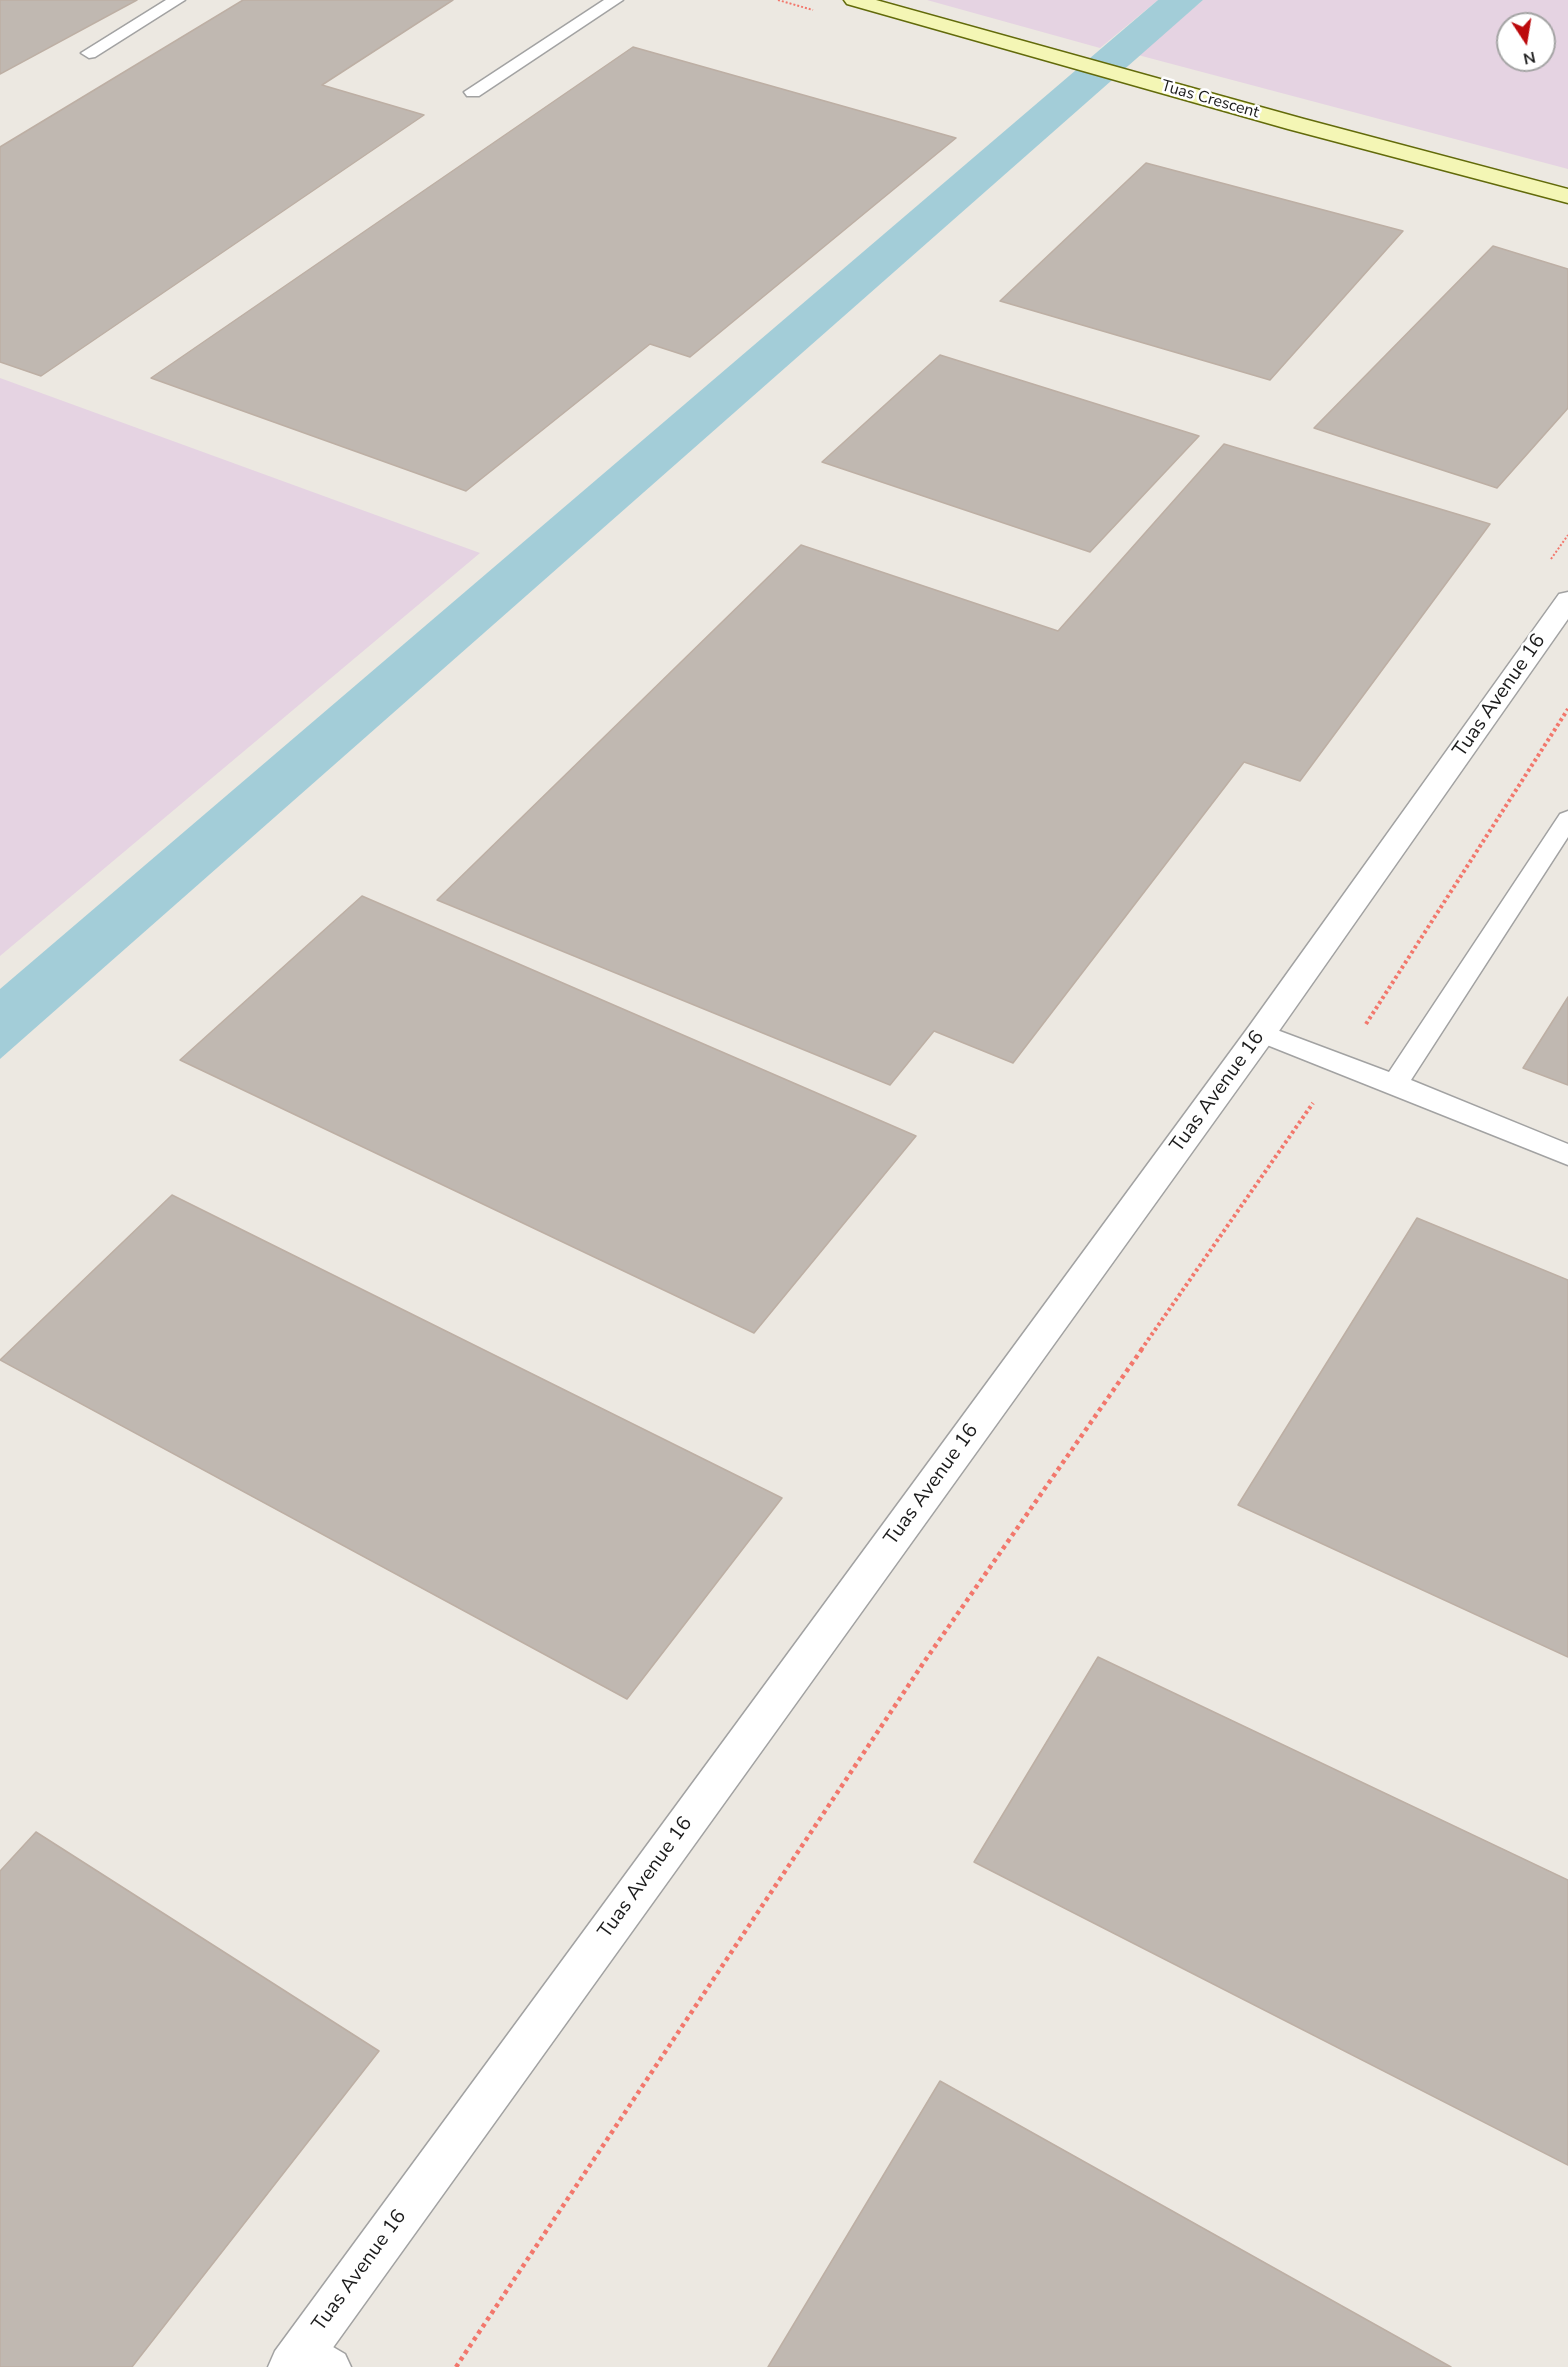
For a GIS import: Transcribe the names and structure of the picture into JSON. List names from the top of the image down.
{
  "streets": {
    "street": ["Tuas Crescent", "Tuas Avenue 16"]
  },
  "north": "bottom"
}
